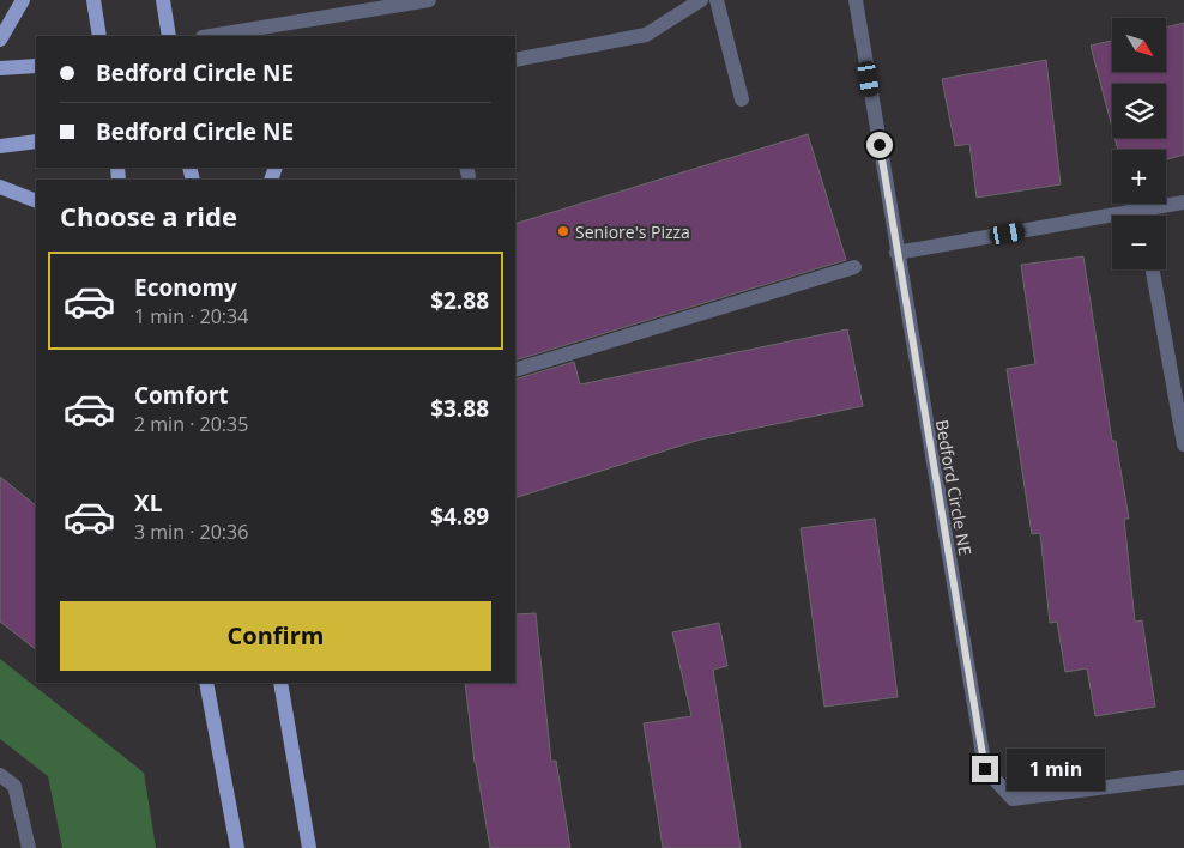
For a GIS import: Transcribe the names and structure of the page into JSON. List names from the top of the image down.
{
  "streets": {
    "street": ["Bedford Circle NE"]
  },
  "places": ["Seniore's Pizza"],
  "north": "bottom right",
  "page": {
    "map_buttons": ["+", "−"],
    "banner": ["Bedford Circle NE", "Bedford Circle NE"],
    "heading": "Choose a ride",
    "list": [
      {
        "name": "Economy",
        "note": "1 min · 20:34",
        "value": "$2.88"
      },
      {
        "name": "Comfort",
        "note": "2 min · 20:35",
        "value": "$3.88"
      },
      {
        "name": "XL",
        "note": "3 min · 20:36",
        "value": "$4.89"
      }
    ],
    "buttons": "Confirm",
    "bubble": "1 min"
  }
}
